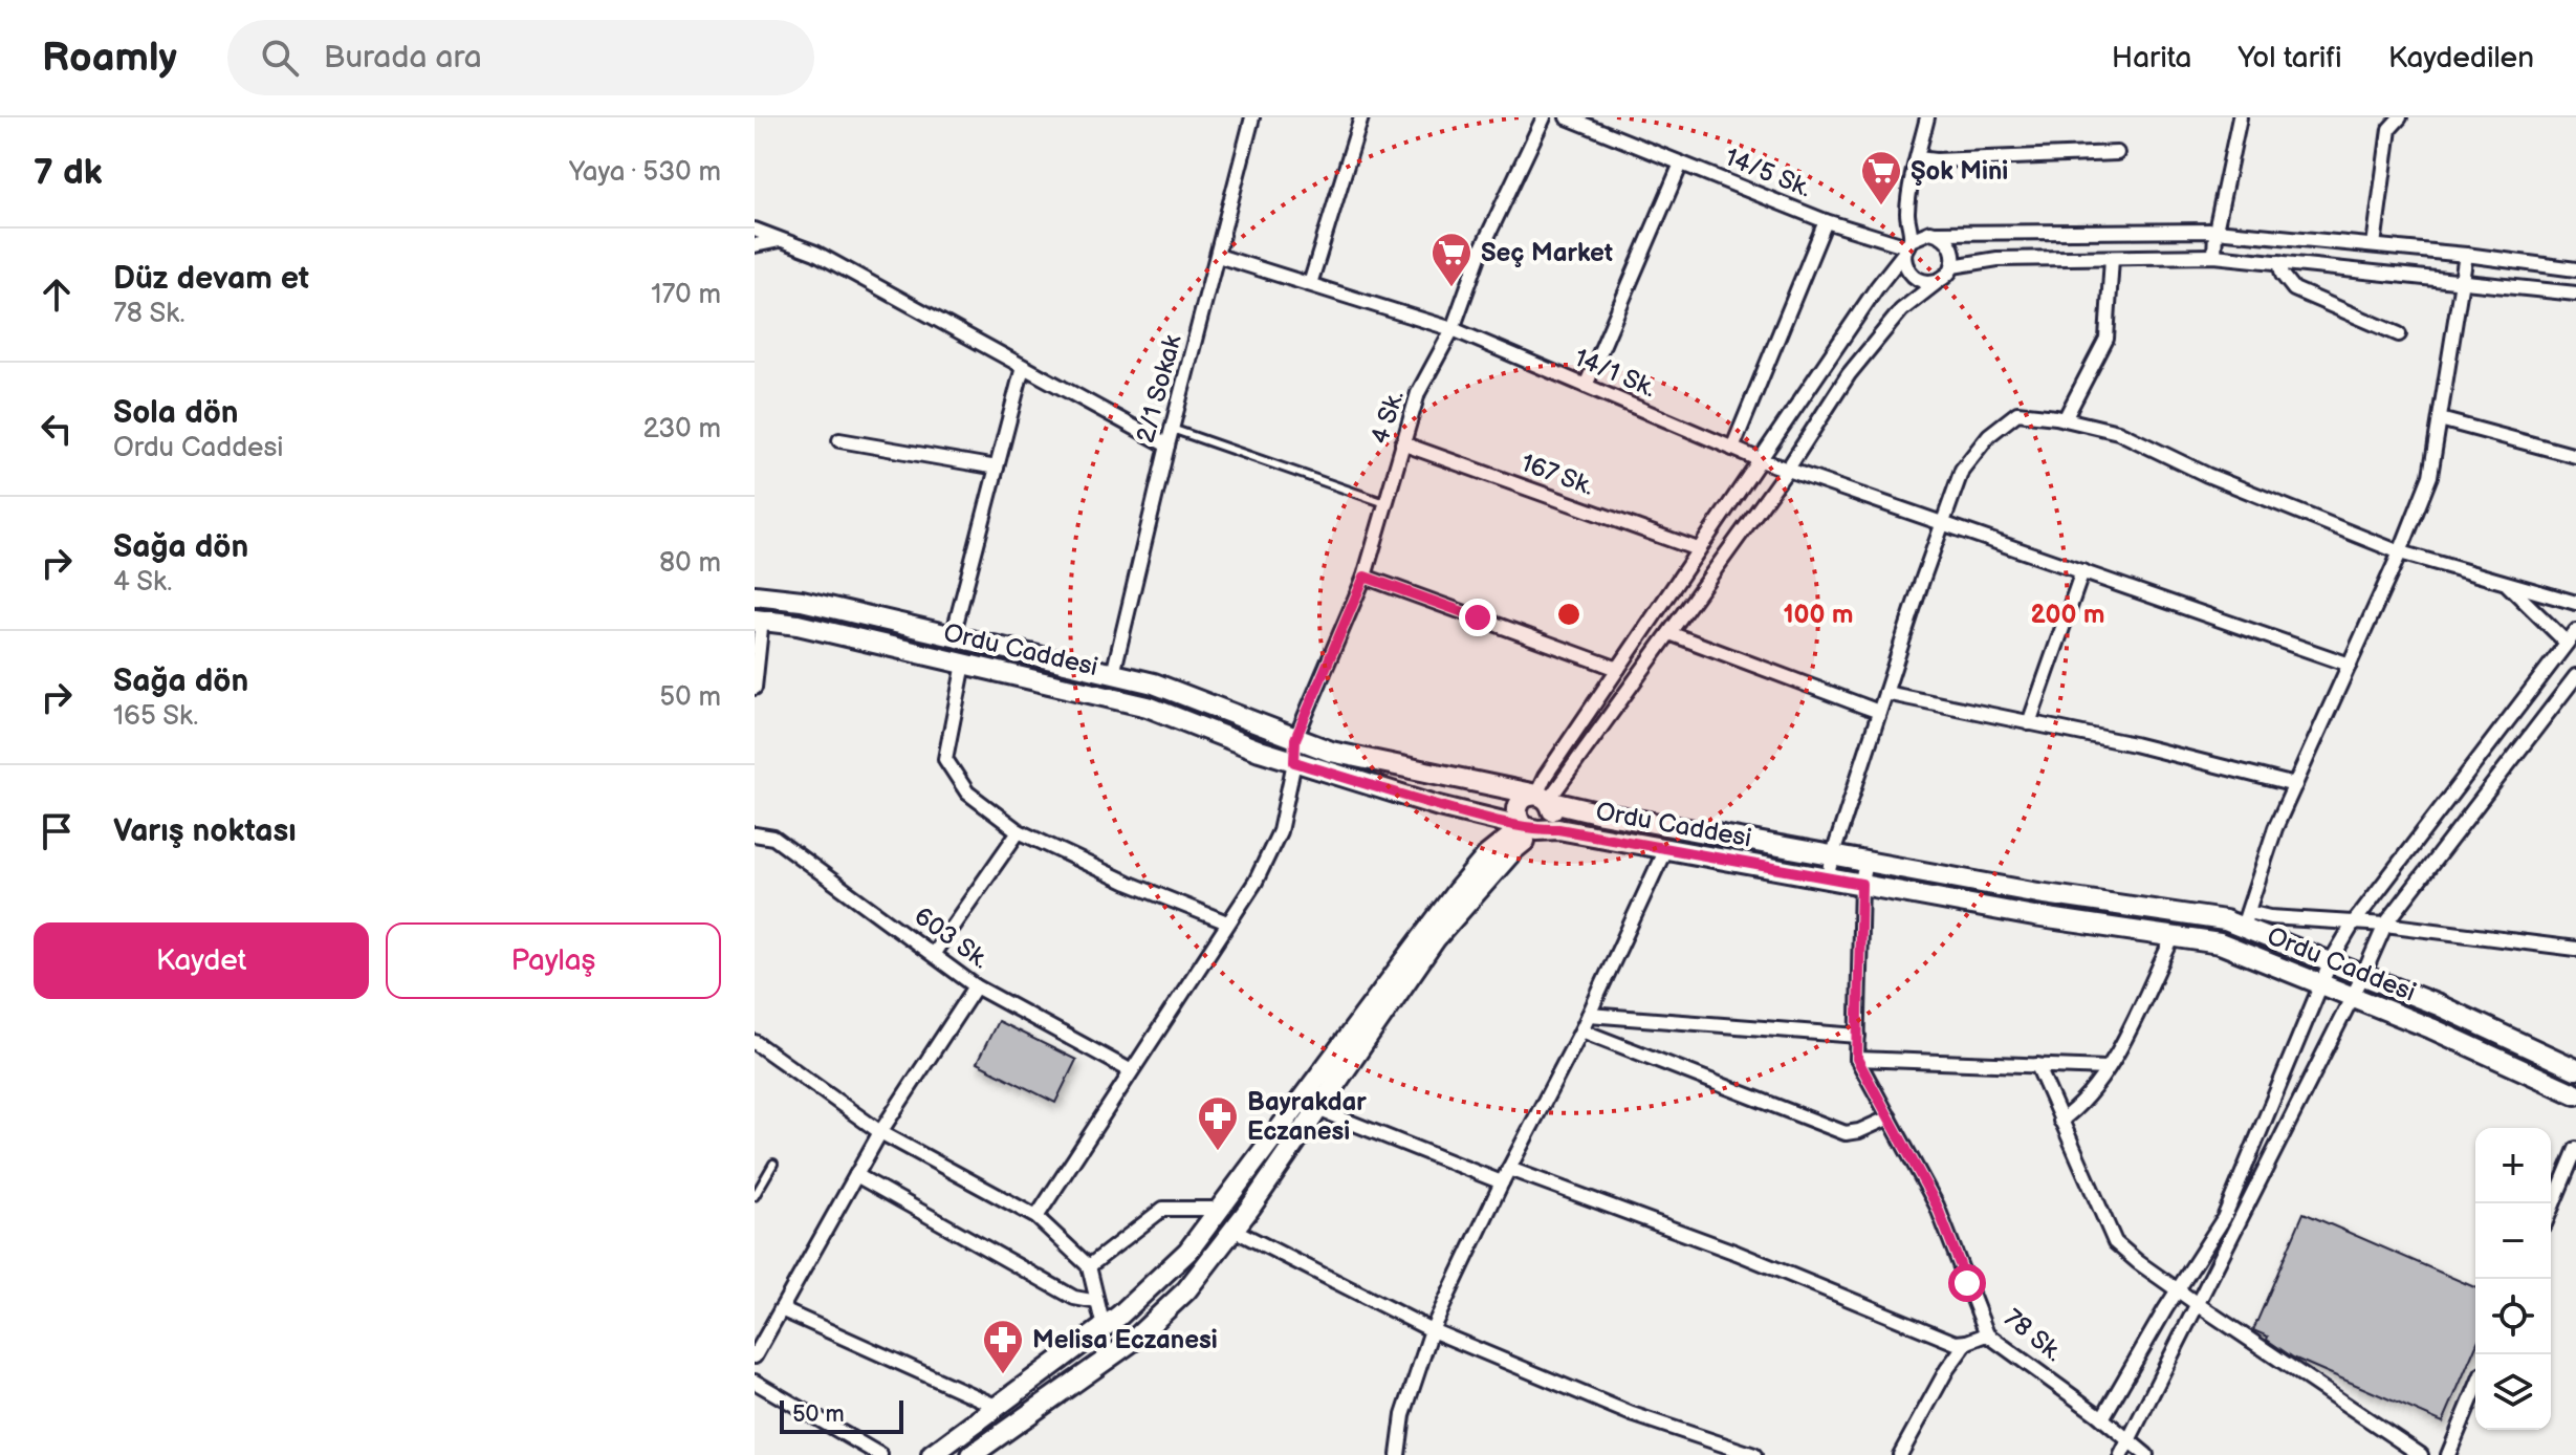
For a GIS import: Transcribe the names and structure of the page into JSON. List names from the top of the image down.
{
  "streets": {
    "main road": ["Ordu Caddesi"],
    "street": [
      "14/5 Sk.",
      "14/1 Sk.",
      "2/1 Sokak",
      "4 Sk.",
      "167 Sk.",
      "603 Sk.",
      "78 Sk."
    ]
  },
  "crossings": [
    ["14/1 Sk.", "2/1 Sokak"],
    ["14/1 Sk.", "4 Sk."],
    ["2/1 Sokak", "Ordu Caddesi"],
    ["4 Sk.", "167 Sk."],
    ["4 Sk.", "Ordu Caddesi"]
  ],
  "places": {
    "supermarket": ["Şok Mini", "Seç Market"],
    "pharmacy": ["Bayrakdar Eczanesi", "Melisa Eczanesi"]
  },
  "scale_bar": "50 m",
  "page": {
    "header": "Roamly",
    "search": "Burada ara",
    "nav": ["Harita", "Yol tarifi", "Kaydedilen"],
    "heading": ["7 dk", "Yaya · 530 m"],
    "list": [
      ["Düz devam et", "78 Sk.", "170 m"],
      ["Sola dön", "Ordu Caddesi", "230 m"],
      ["Sağa dön", "4 Sk.", "80 m"],
      ["Sağa dön", "165 Sk.", "50 m"],
      "Varış noktası"
    ],
    "buttons": ["Kaydet", "Paylaş"],
    "map_buttons": ["+", "−"],
    "scale": "50 m"
  },
  "rings": ["100 m", "200 m"]
}
